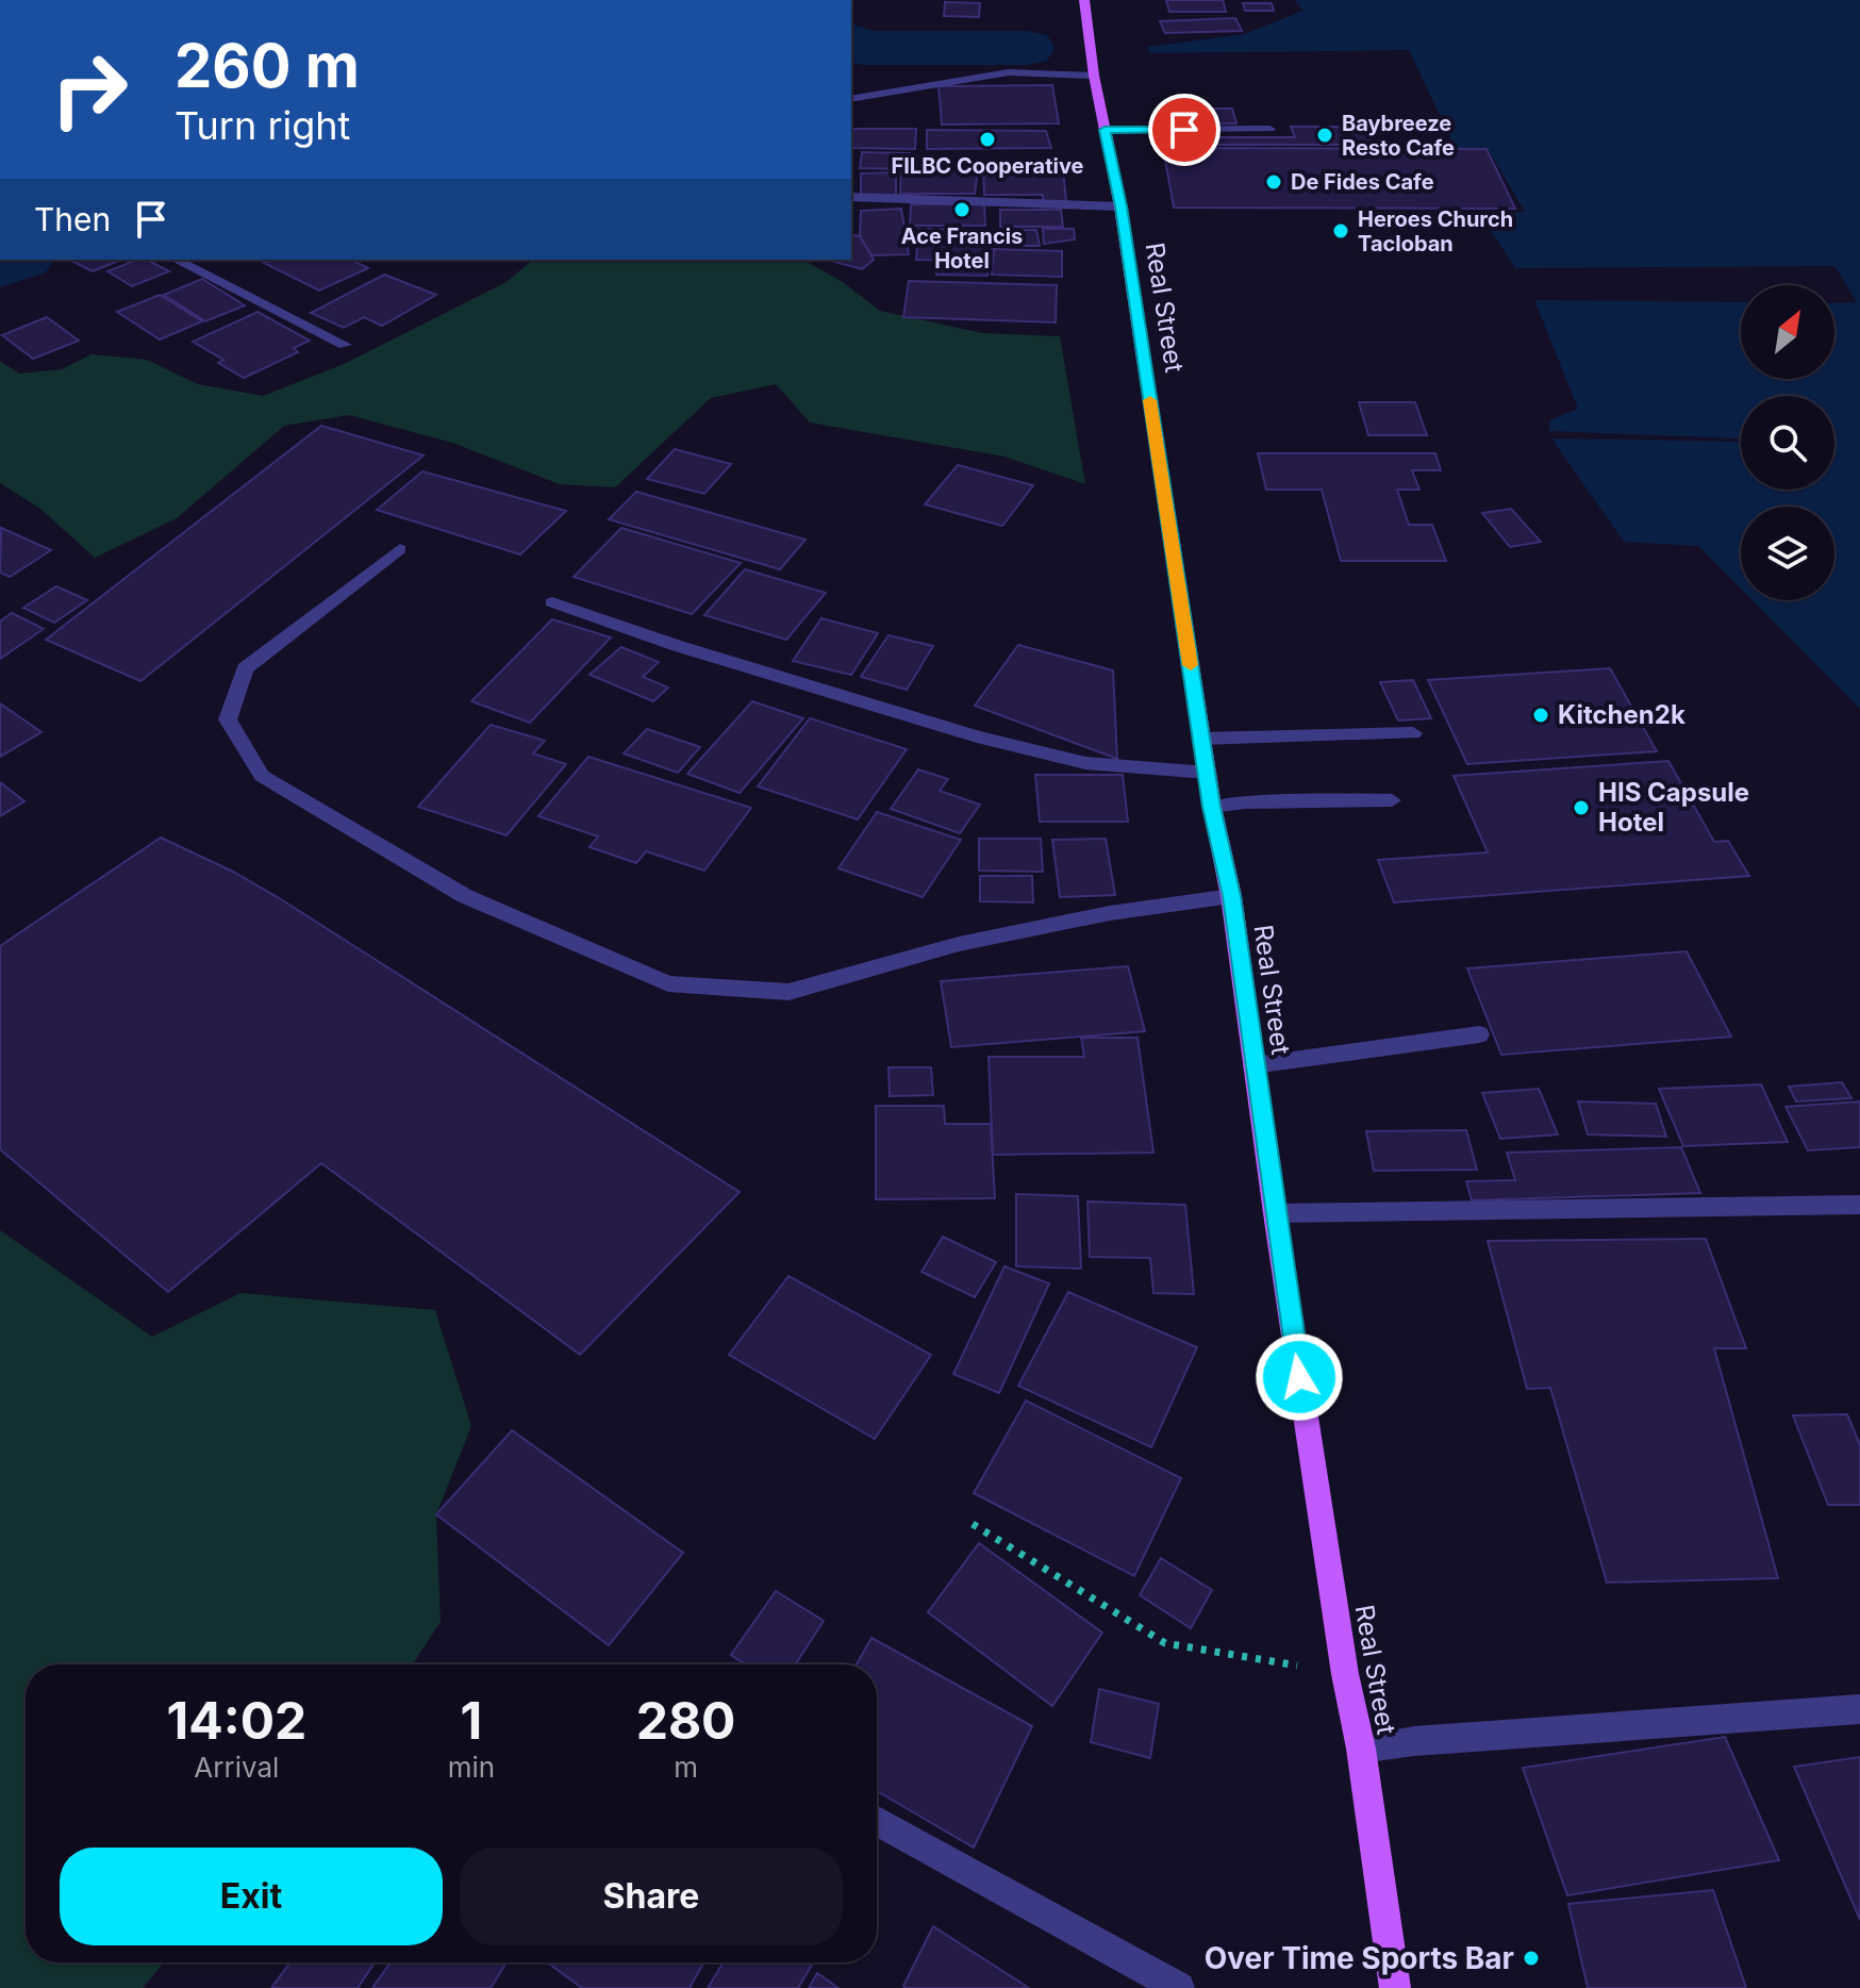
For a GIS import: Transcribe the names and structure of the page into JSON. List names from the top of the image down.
{
  "streets": {
    "main road": ["Real Street"]
  },
  "places": [
    "Baybreeze Resto Cafe",
    "FILBC Cooperative",
    "De Fides Cafe",
    "Ace Francis Hotel",
    "Heroes Church Tacloban",
    "Kitchen2k",
    "HIS Capsule Hotel",
    "Over Time Sports Bar"
  ],
  "north": "top right",
  "page": {
    "turn": ["260 m", "Turn right"],
    "then": "Then",
    "eta": [
      "14:02",
      "Arrival",
      "1",
      "min",
      "280",
      "m"
    ],
    "buttons": ["Exit", "Share"]
  }
}
